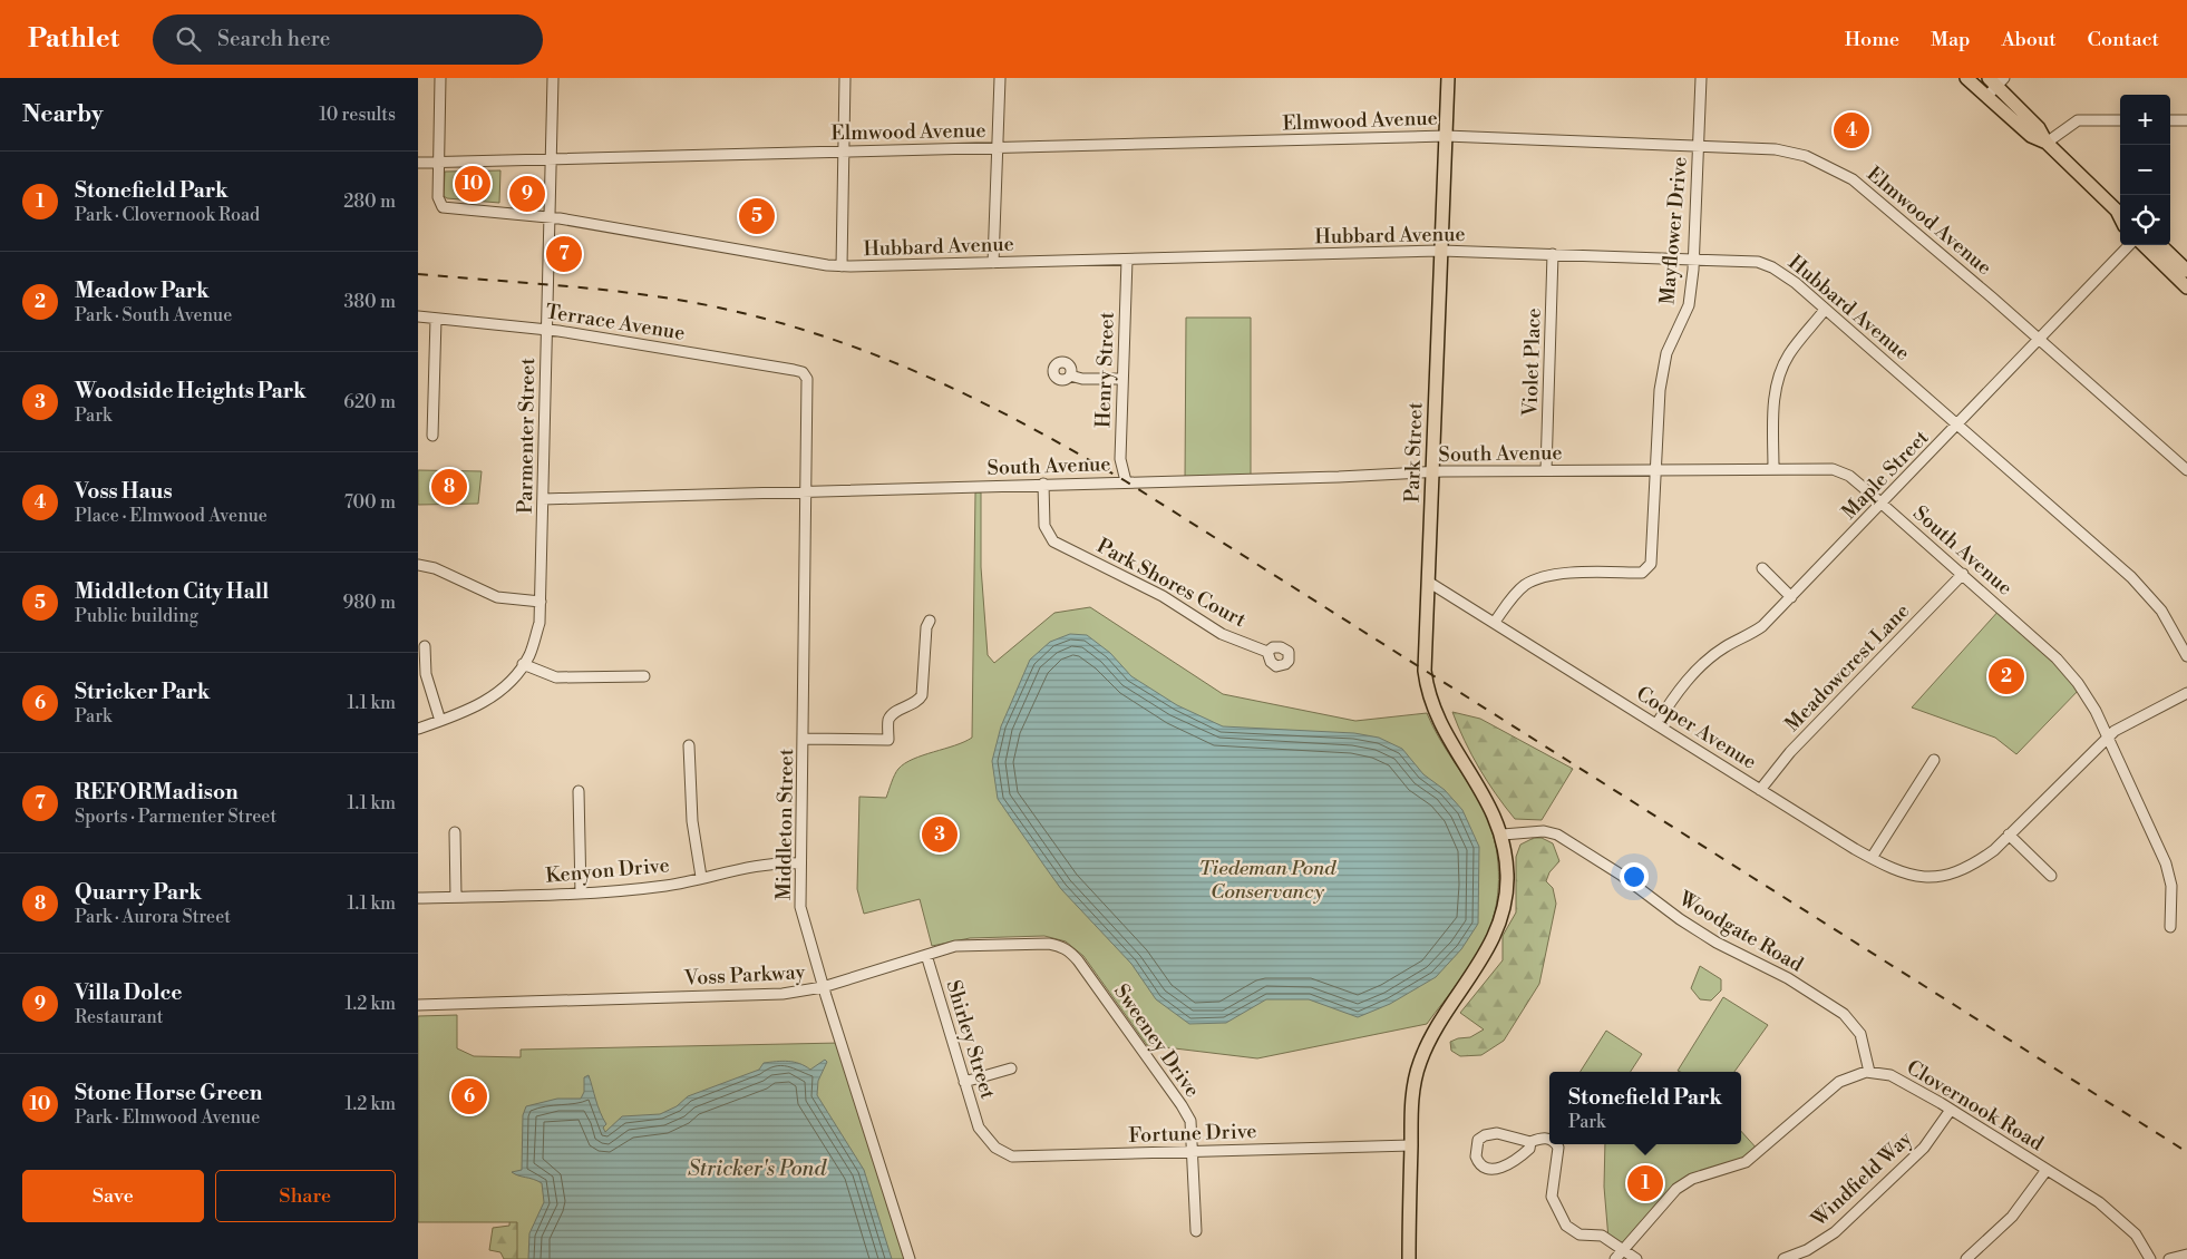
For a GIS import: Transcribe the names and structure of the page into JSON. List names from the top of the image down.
{
  "streets": {
    "main road": ["Park Street"],
    "street": [
      "Elmwood Avenue",
      "Mayflower Drive",
      "Hubbard Avenue",
      "Terrace Avenue",
      "Violet Place",
      "Henry Street",
      "Parmenter Street",
      "South Avenue",
      "Maple Street",
      "Park Shores Court",
      "Meadowcrest Lane",
      "Cooper Avenue",
      "Middleton Street",
      "Kenyon Drive",
      "Woodgate Road",
      "Voss Parkway",
      "Shirley Street",
      "Sweeney Drive",
      "Clovernook Road",
      "Fortune Drive",
      "Windfield Way"
    ]
  },
  "crossings": [
    ["Elmwood Avenue", "Mayflower Drive"],
    ["Elmwood Avenue", "Hubbard Avenue"],
    ["Elmwood Avenue", "Parmenter Street"],
    ["Elmwood Avenue", "Park Street"],
    ["Elmwood Avenue", "Maple Street"],
    ["Mayflower Drive", "Hubbard Avenue"],
    ["Mayflower Drive", "South Avenue"],
    ["Mayflower Drive", "Cooper Avenue"],
    ["Hubbard Avenue", "Violet Place"],
    ["Hubbard Avenue", "Henry Street"],
    ["Hubbard Avenue", "Parmenter Street"],
    ["Hubbard Avenue", "Park Street"],
    ["Hubbard Avenue", "Maple Street"],
    ["Terrace Avenue", "Parmenter Street"],
    ["Terrace Avenue", "Middleton Street"],
    ["Violet Place", "South Avenue"],
    ["Henry Street", "South Avenue"],
    ["Parmenter Street", "South Avenue"],
    ["Park Street", "South Avenue"],
    ["Park Street", "Cooper Avenue"],
    ["Park Street", "Woodgate Road"],
    ["Park Street", "Fortune Drive"],
    ["South Avenue", "Maple Street"],
    ["South Avenue", "Park Shores Court"],
    ["South Avenue", "Meadowcrest Lane"],
    ["South Avenue", "Cooper Avenue"],
    ["South Avenue", "Middleton Street"],
    ["Maple Street", "Cooper Avenue"],
    ["Meadowcrest Lane", "Cooper Avenue"],
    ["Middleton Street", "Kenyon Drive"],
    ["Middleton Street", "Voss Parkway"],
    ["Woodgate Road", "Clovernook Road"],
    ["Voss Parkway", "Shirley Street"],
    ["Voss Parkway", "Sweeney Drive"],
    ["Shirley Street", "Fortune Drive"],
    ["Sweeney Drive", "Fortune Drive"],
    ["Clovernook Road", "Windfield Way"]
  ],
  "water": ["Stricker's Pond"],
  "parks": ["Tiedeman Pond Conservancy"],
  "page": {
    "header": "Pathlet",
    "search": "Search here",
    "nav": [
      "Home",
      "Map",
      "About",
      "Contact"
    ],
    "heading": ["Nearby", "10 results"],
    "map_buttons": ["+", "−"],
    "pins": [
      "4",
      "10",
      "9",
      "5",
      "7",
      "8",
      "2",
      "3",
      "6",
      "1"
    ],
    "list": [
      {
        "mark": "1",
        "name": "Stonefield Park",
        "note": "Park · Clovernook Road",
        "value": "280 m"
      },
      {
        "mark": "2",
        "name": "Meadow Park",
        "note": "Park · South Avenue",
        "value": "380 m"
      },
      {
        "mark": "3",
        "name": "Woodside Heights Park",
        "note": "Park",
        "value": "620 m"
      },
      {
        "mark": "4",
        "name": "Voss Haus",
        "note": "Place · Elmwood Avenue",
        "value": "700 m"
      },
      {
        "mark": "5",
        "name": "Middleton City Hall",
        "note": "Public building",
        "value": "980 m"
      },
      {
        "mark": "6",
        "name": "Stricker Park",
        "note": "Park",
        "value": "1.1 km"
      },
      {
        "mark": "7",
        "name": "REFORMadison",
        "note": "Sports · Parmenter Street",
        "value": "1.1 km"
      },
      {
        "mark": "8",
        "name": "Quarry Park",
        "note": "Park · Aurora Street",
        "value": "1.1 km"
      },
      {
        "mark": "9",
        "name": "Villa Dolce",
        "note": "Restaurant",
        "value": "1.2 km"
      },
      {
        "mark": "10",
        "name": "Stone Horse Green",
        "note": "Park · Elmwood Avenue",
        "value": "1.2 km"
      }
    ],
    "popup": ["Stonefield Park", "Park"],
    "buttons": ["Save", "Share"]
  }
}
